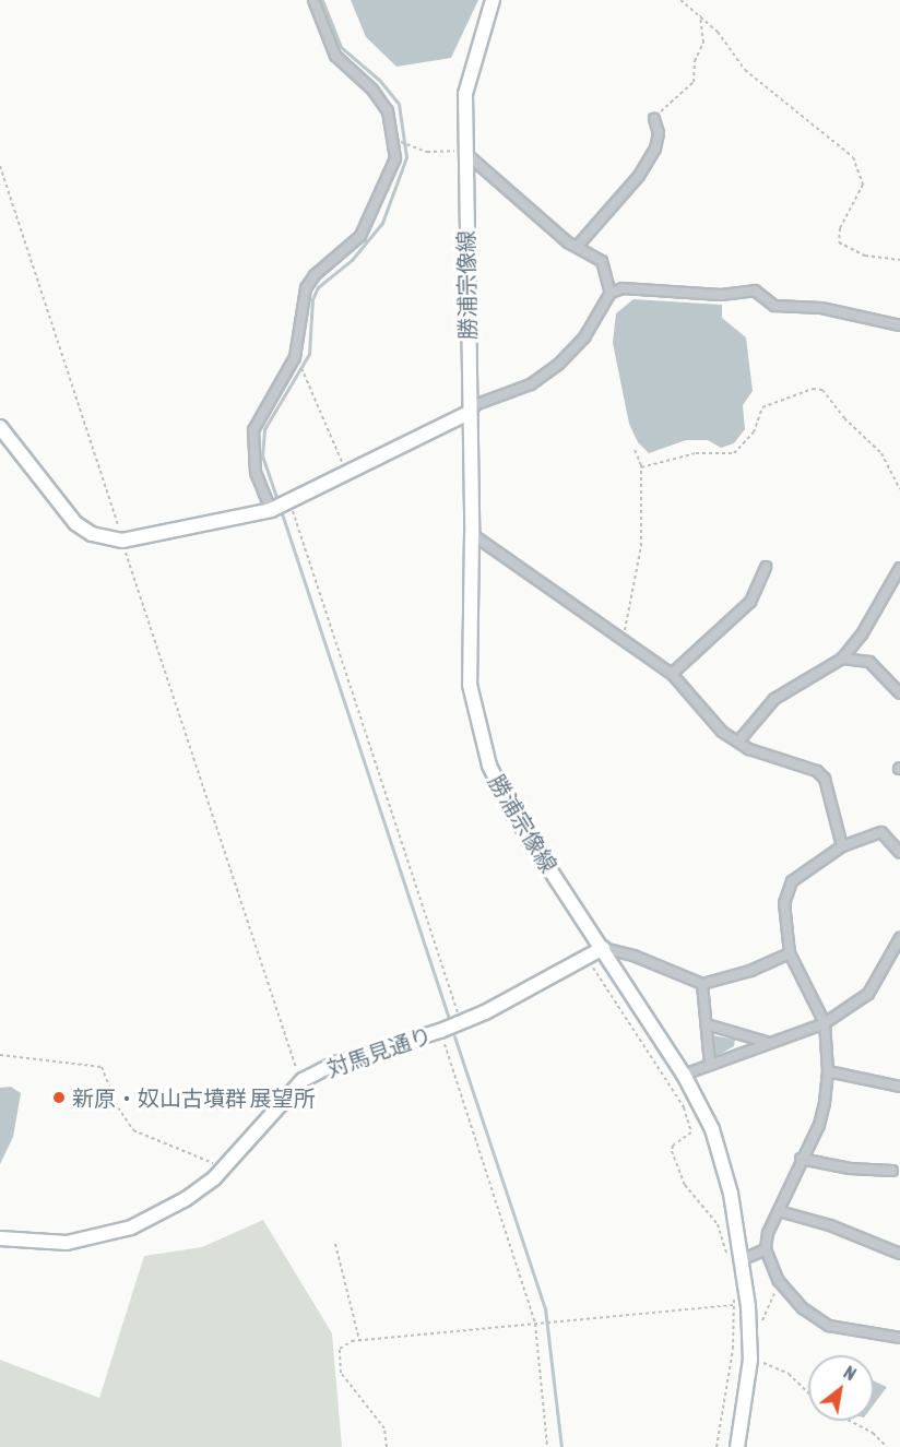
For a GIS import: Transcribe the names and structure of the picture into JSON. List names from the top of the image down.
{
  "streets": {
    "main road": ["勝浦宗像線", "対馬見通り"]
  },
  "crossings": [
    ["勝浦宗像線", "対馬見通り"]
  ],
  "places": ["新原・奴山古墳群 展望所"],
  "north": "top right"
}
